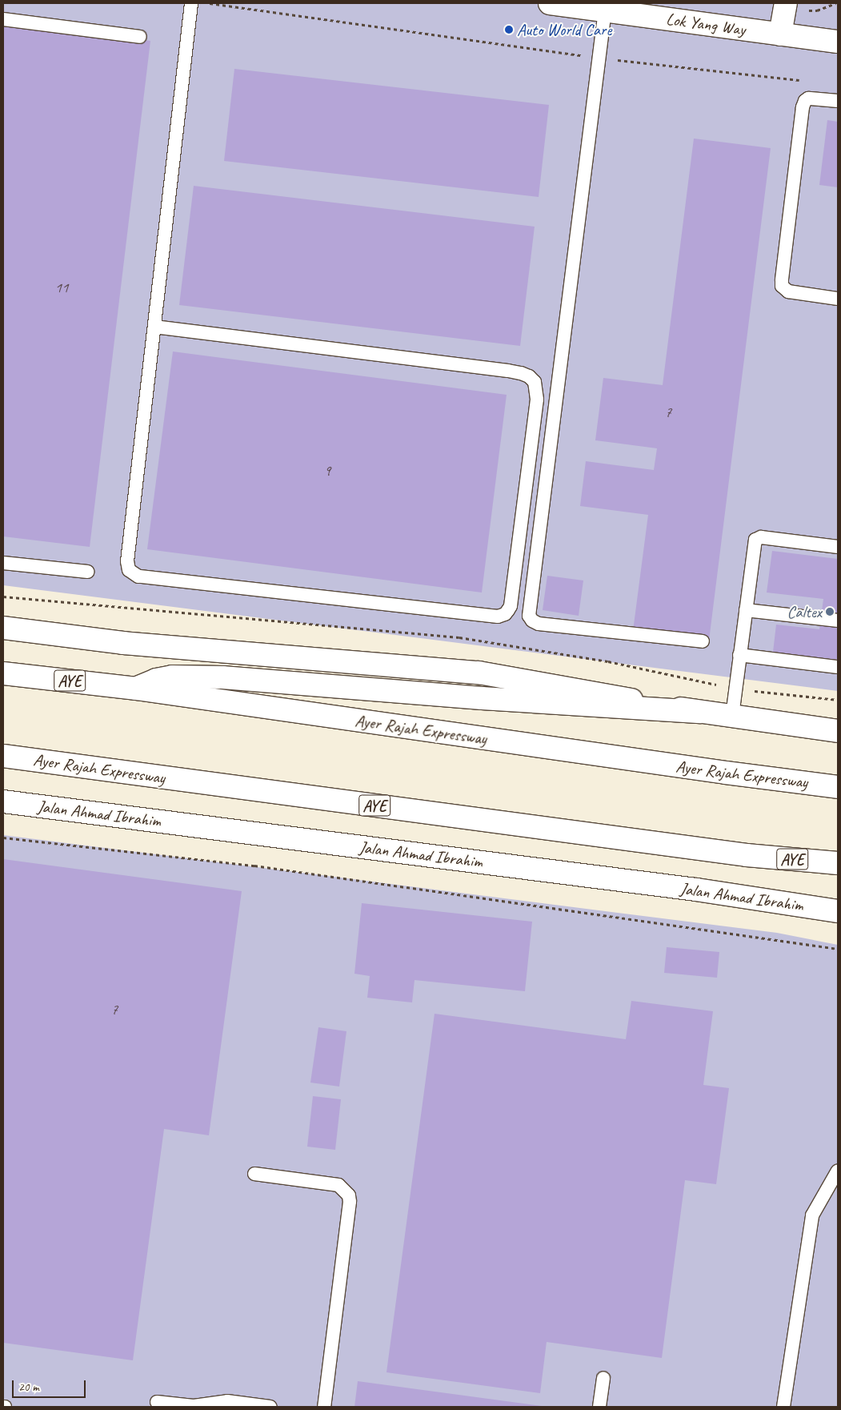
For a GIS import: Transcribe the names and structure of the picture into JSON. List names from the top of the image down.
{
  "streets": {
    "main road": [
      "Lok Yang Way",
      "AYE",
      "Ayer Rajah Expressway",
      "Jalan Ahmad Ibrahim"
    ]
  },
  "places": ["Auto World Care", "Caltex"],
  "house_numbers": [
    "11",
    "7",
    "9",
    "7"
  ],
  "scale_bar": "20 m"
}
